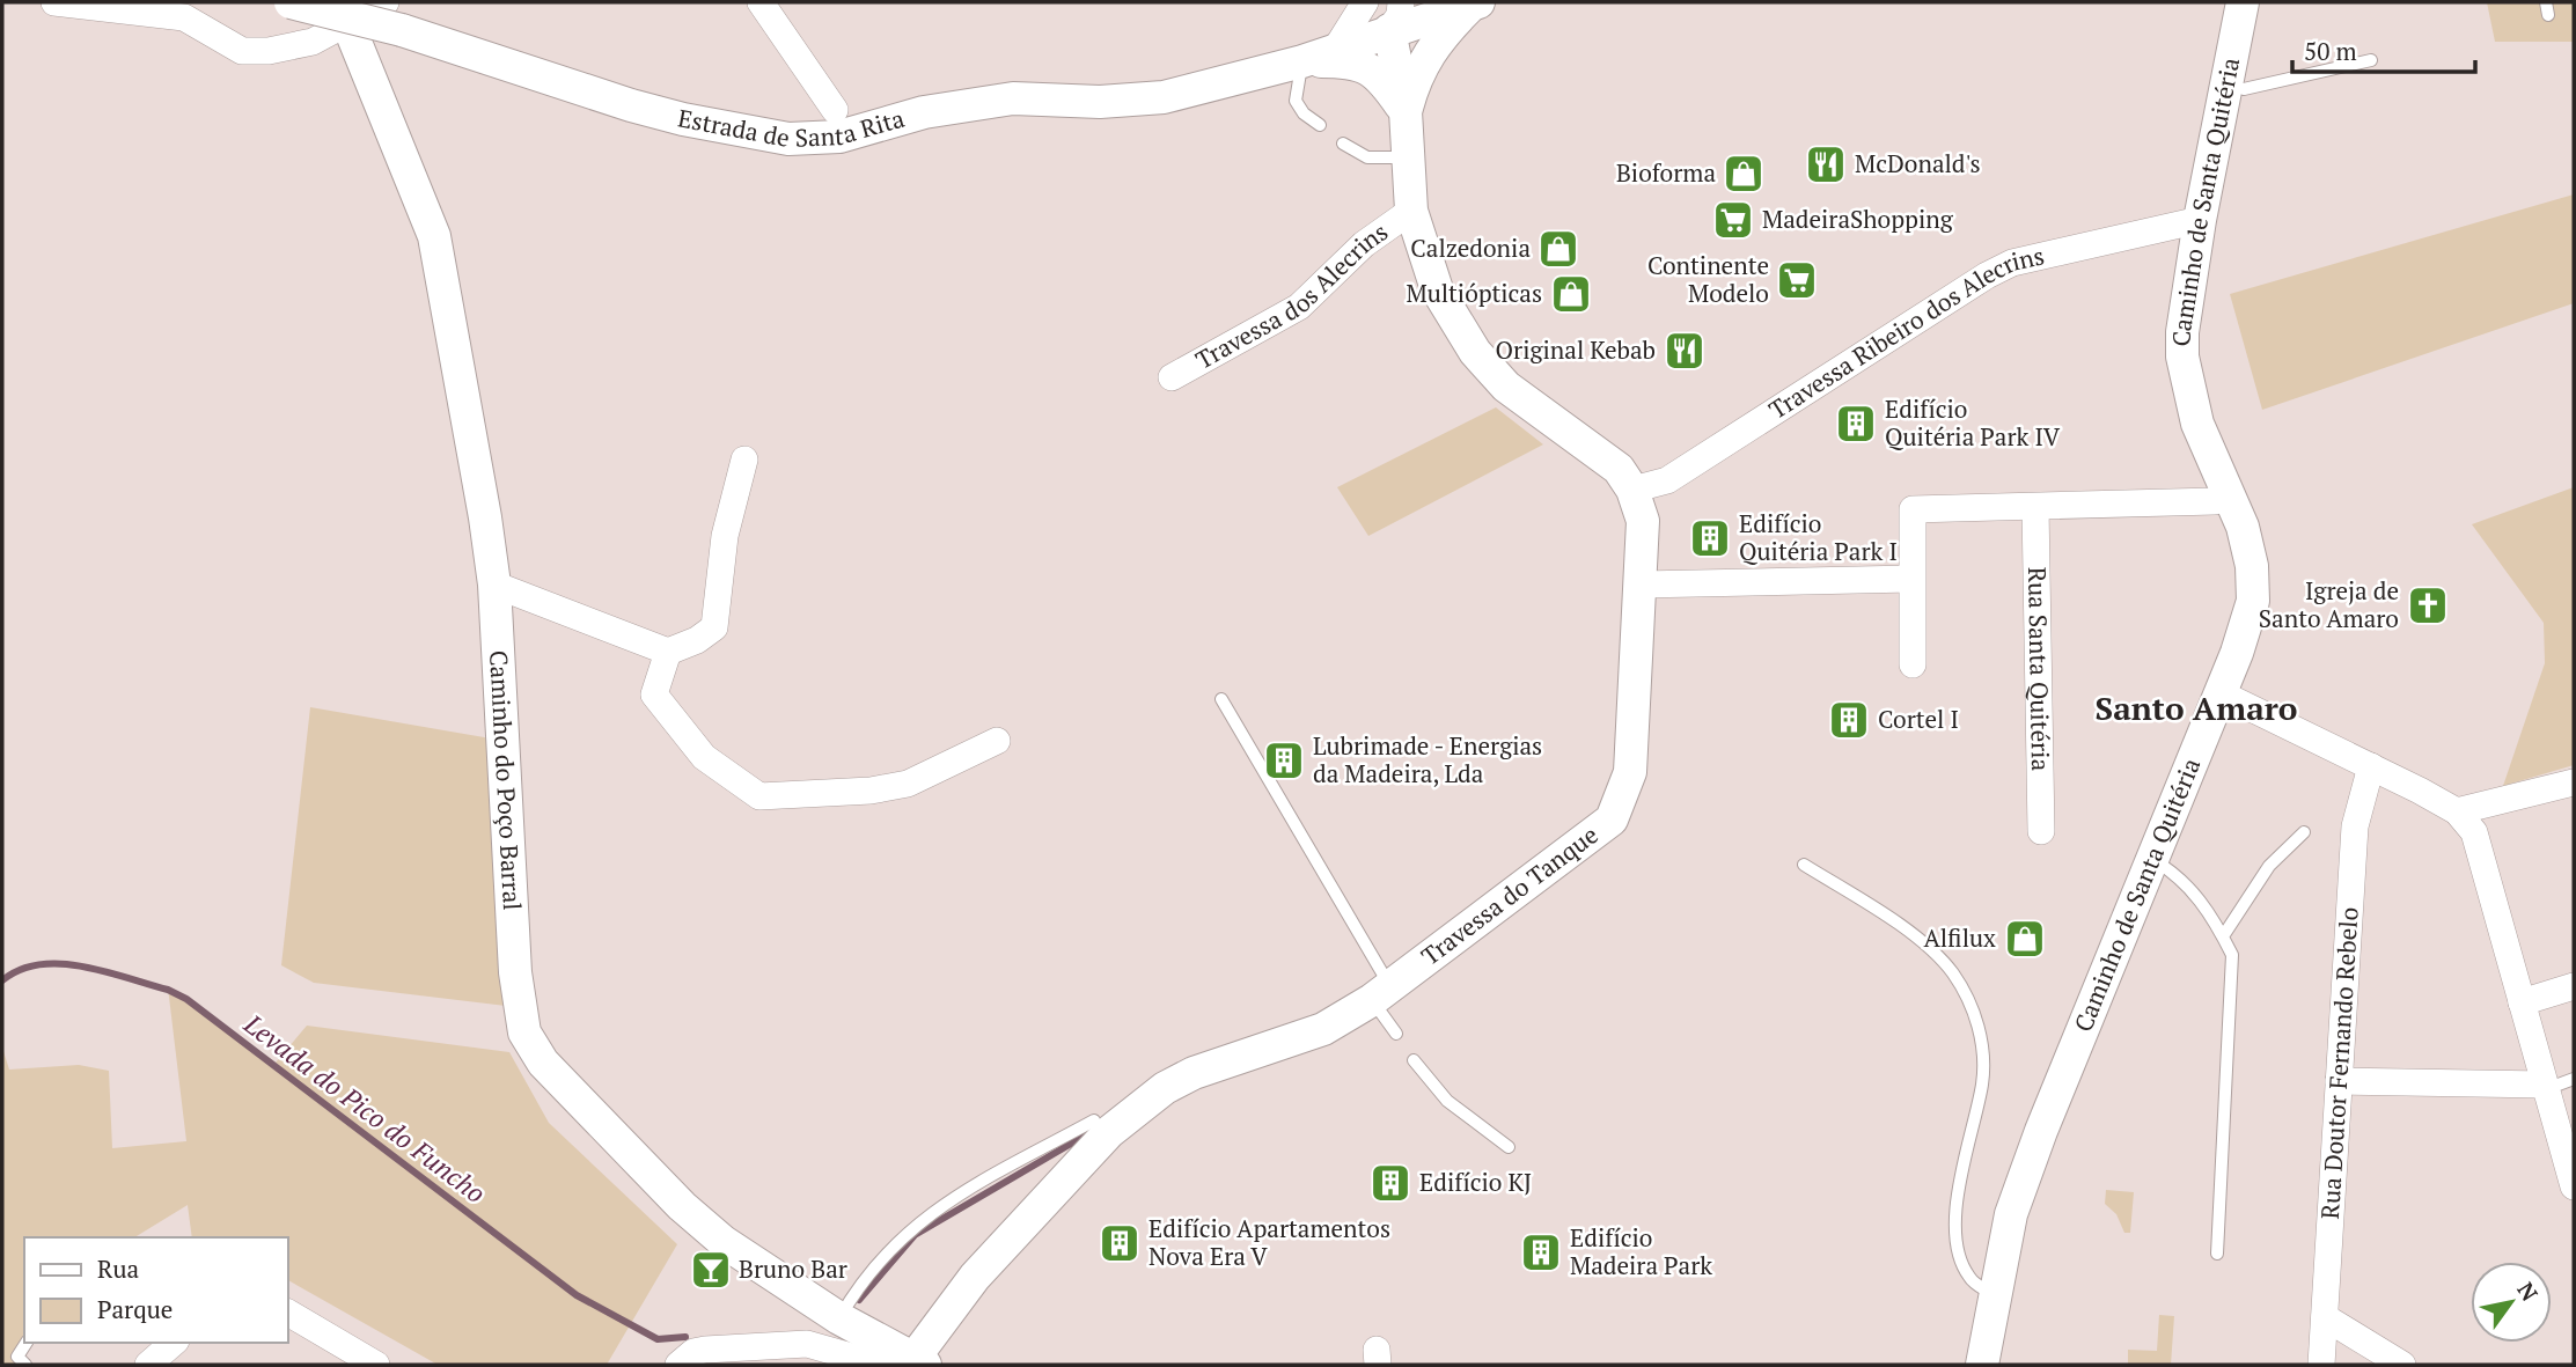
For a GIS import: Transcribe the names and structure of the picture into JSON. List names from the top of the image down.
{
  "streets": {
    "street": [
      "Estrada de Santa Rita",
      "Caminho de Santa Quitéria",
      "Travessa dos Alecrins",
      "Travessa Ribeiro dos Alecrins",
      "Rua Santa Quitéria",
      "Caminho do Poço Barral",
      "Travessa do Tanque",
      "Rua Doutor Fernando Rebelo"
    ]
  },
  "crossings": [
    ["Estrada de Santa Rita", "Travessa do Tanque"],
    ["Caminho de Santa Quitéria", "Travessa Ribeiro dos Alecrins"],
    ["Travessa dos Alecrins", "Travessa do Tanque"],
    ["Travessa Ribeiro dos Alecrins", "Travessa do Tanque"],
    ["Caminho do Poço Barral", "Travessa do Tanque"]
  ],
  "districts": ["Santo Amaro"],
  "water": ["Levada do Pico do Funcho"],
  "places": {
    "restaurant": ["McDonald's", "Original Kebab"],
    "shop": [
      "Bioforma",
      "Calzedonia",
      "Multiópticas",
      "Alfilux"
    ],
    "supermarket": ["MadeiraShopping", "Continente Modelo"],
    "building": [
      "Edifício Quitéria Park IV",
      "Edifício Quitéria Park I",
      "Cortel I",
      "Lubrimade - Energias da Madeira, Lda",
      "Edifício KJ",
      "Edifício Apartamentos Nova Era V",
      "Edifício Madeira Park"
    ],
    "church": ["Igreja de Santo Amaro"],
    "bar": ["Bruno Bar"]
  },
  "legend": ["Rua", "Parque"],
  "scale_bar": "50 m",
  "north": "top right"
}
